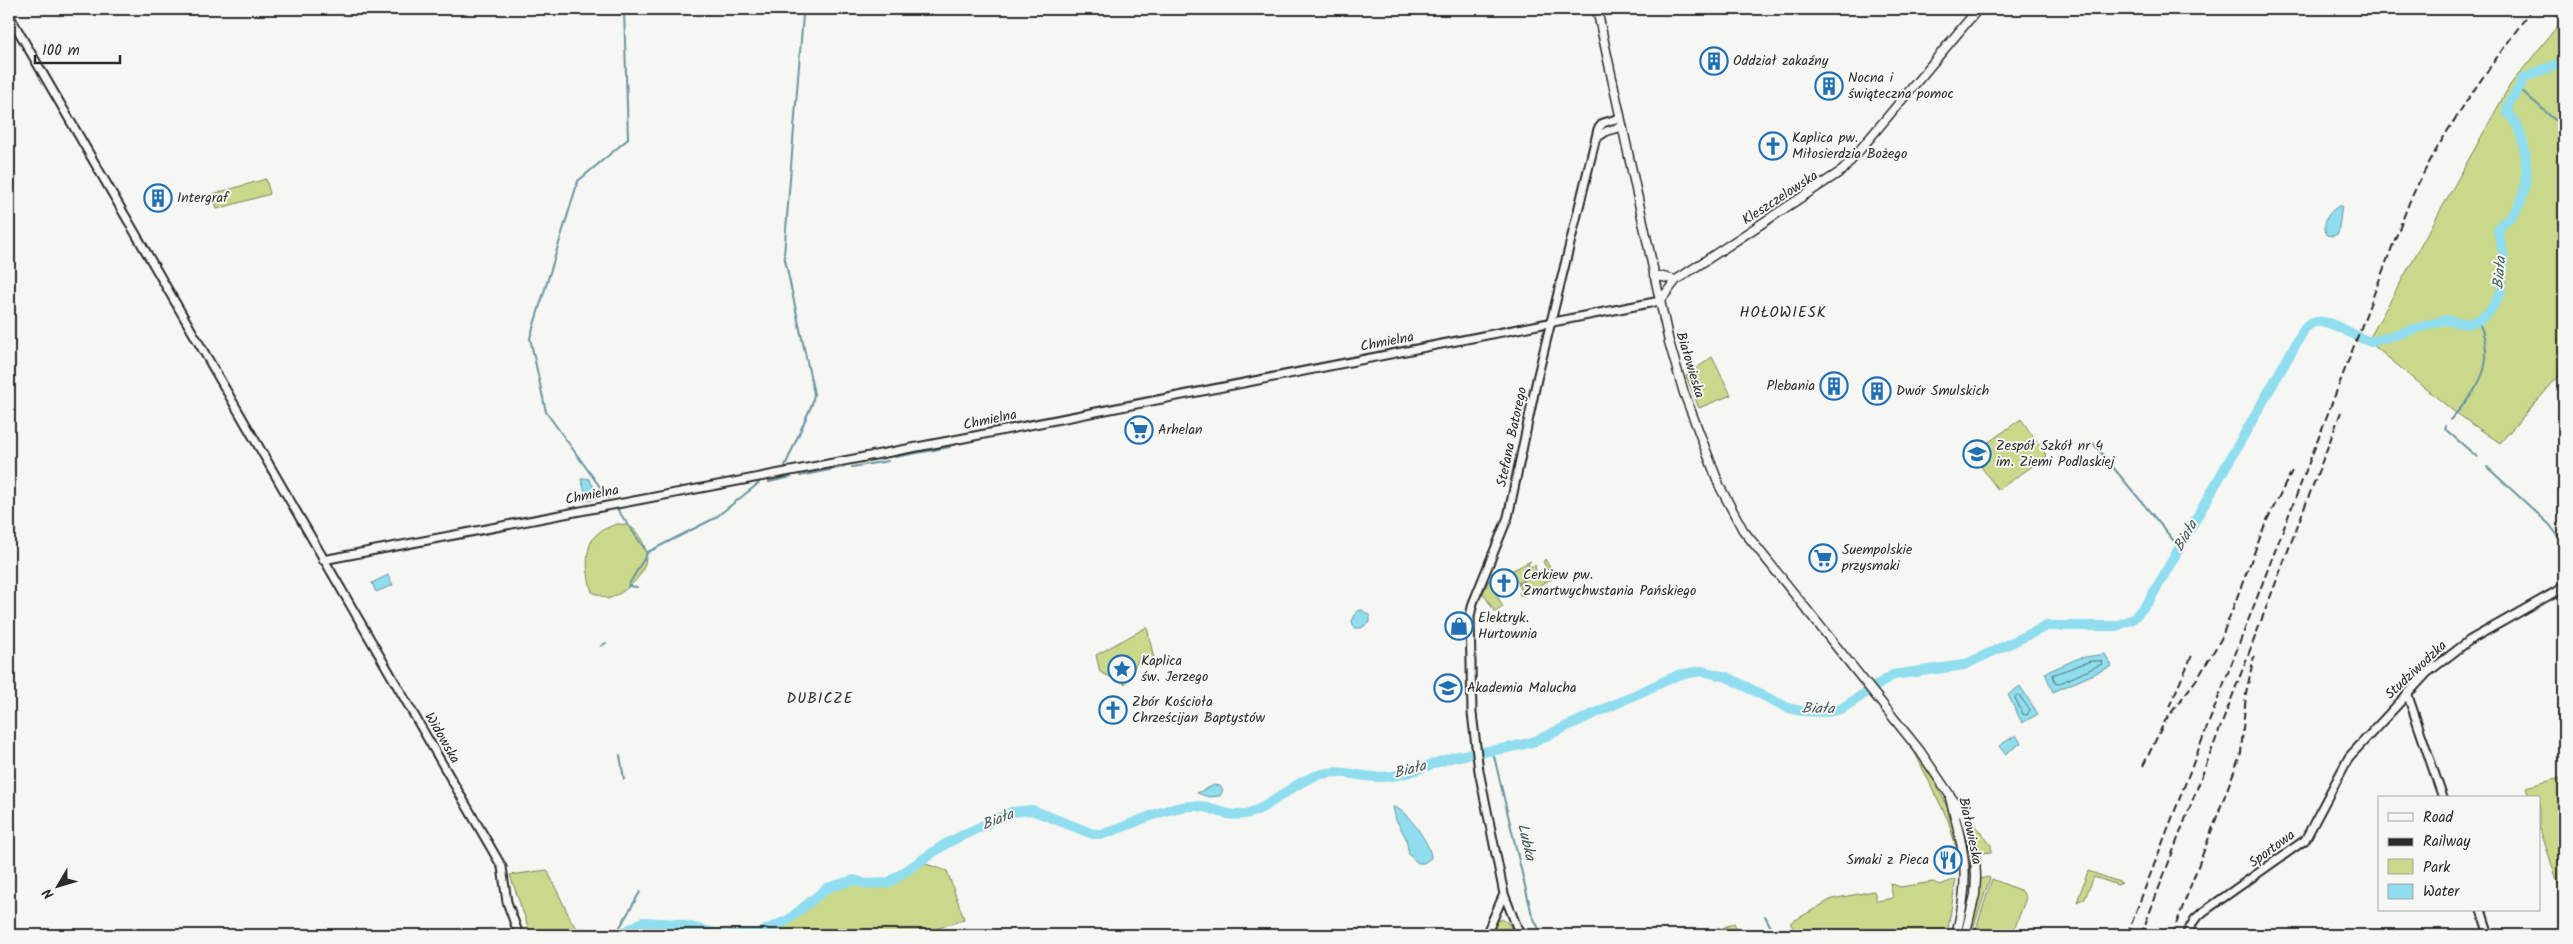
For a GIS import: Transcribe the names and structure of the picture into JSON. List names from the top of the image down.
{
  "streets": {
    "main road": ["Kleszczelowska", "Białowieska"],
    "street": [
      "Chmielna",
      "Stefana Batorego",
      "Studziwodzka",
      "Widowska",
      "Sportowa"
    ]
  },
  "crossings": [
    ["Kleszczelowska", "Chmielna"],
    ["Kleszczelowska", "Białowieska"],
    ["Chmielna", "Białowieska"],
    ["Chmielna", "Stefana Batorego"],
    ["Chmielna", "Widowska"],
    ["Białowieska", "Stefana Batorego"],
    ["Studziwodzka", "Sportowa"]
  ],
  "districts": ["HOŁOWIESK", "DUBICZE"],
  "water": ["Biała", "Lubka"],
  "places": {
    "building": [
      "Oddział zakaźny",
      "Nocna i świąteczna pomoc",
      "Intergraf",
      "Plebania",
      "Dwór Smulskich"
    ],
    "church": ["Kaplica pw. Miłosierdzia Bożego", "Cerkiew pw. Zmartwychwstania Pańskiego", "Zbór Kościoła Chrześcijan Baptystów"],
    "supermarket": ["Arhelan", "Suempolskie przysmaki"],
    "school or university": ["Zespół Szkół nr 4 im. Ziemi Podlaskiej", "Akademia Malucha"],
    "shop": ["Elektryk. Hurtownia"],
    "place": ["Kaplica św. Jerzego"],
    "restaurant": ["Smaki z Pieca"]
  },
  "legend": [
    "Road",
    "Railway",
    "Park",
    "Water"
  ],
  "scale_bar": "100 m",
  "north": "bottom left"
}
